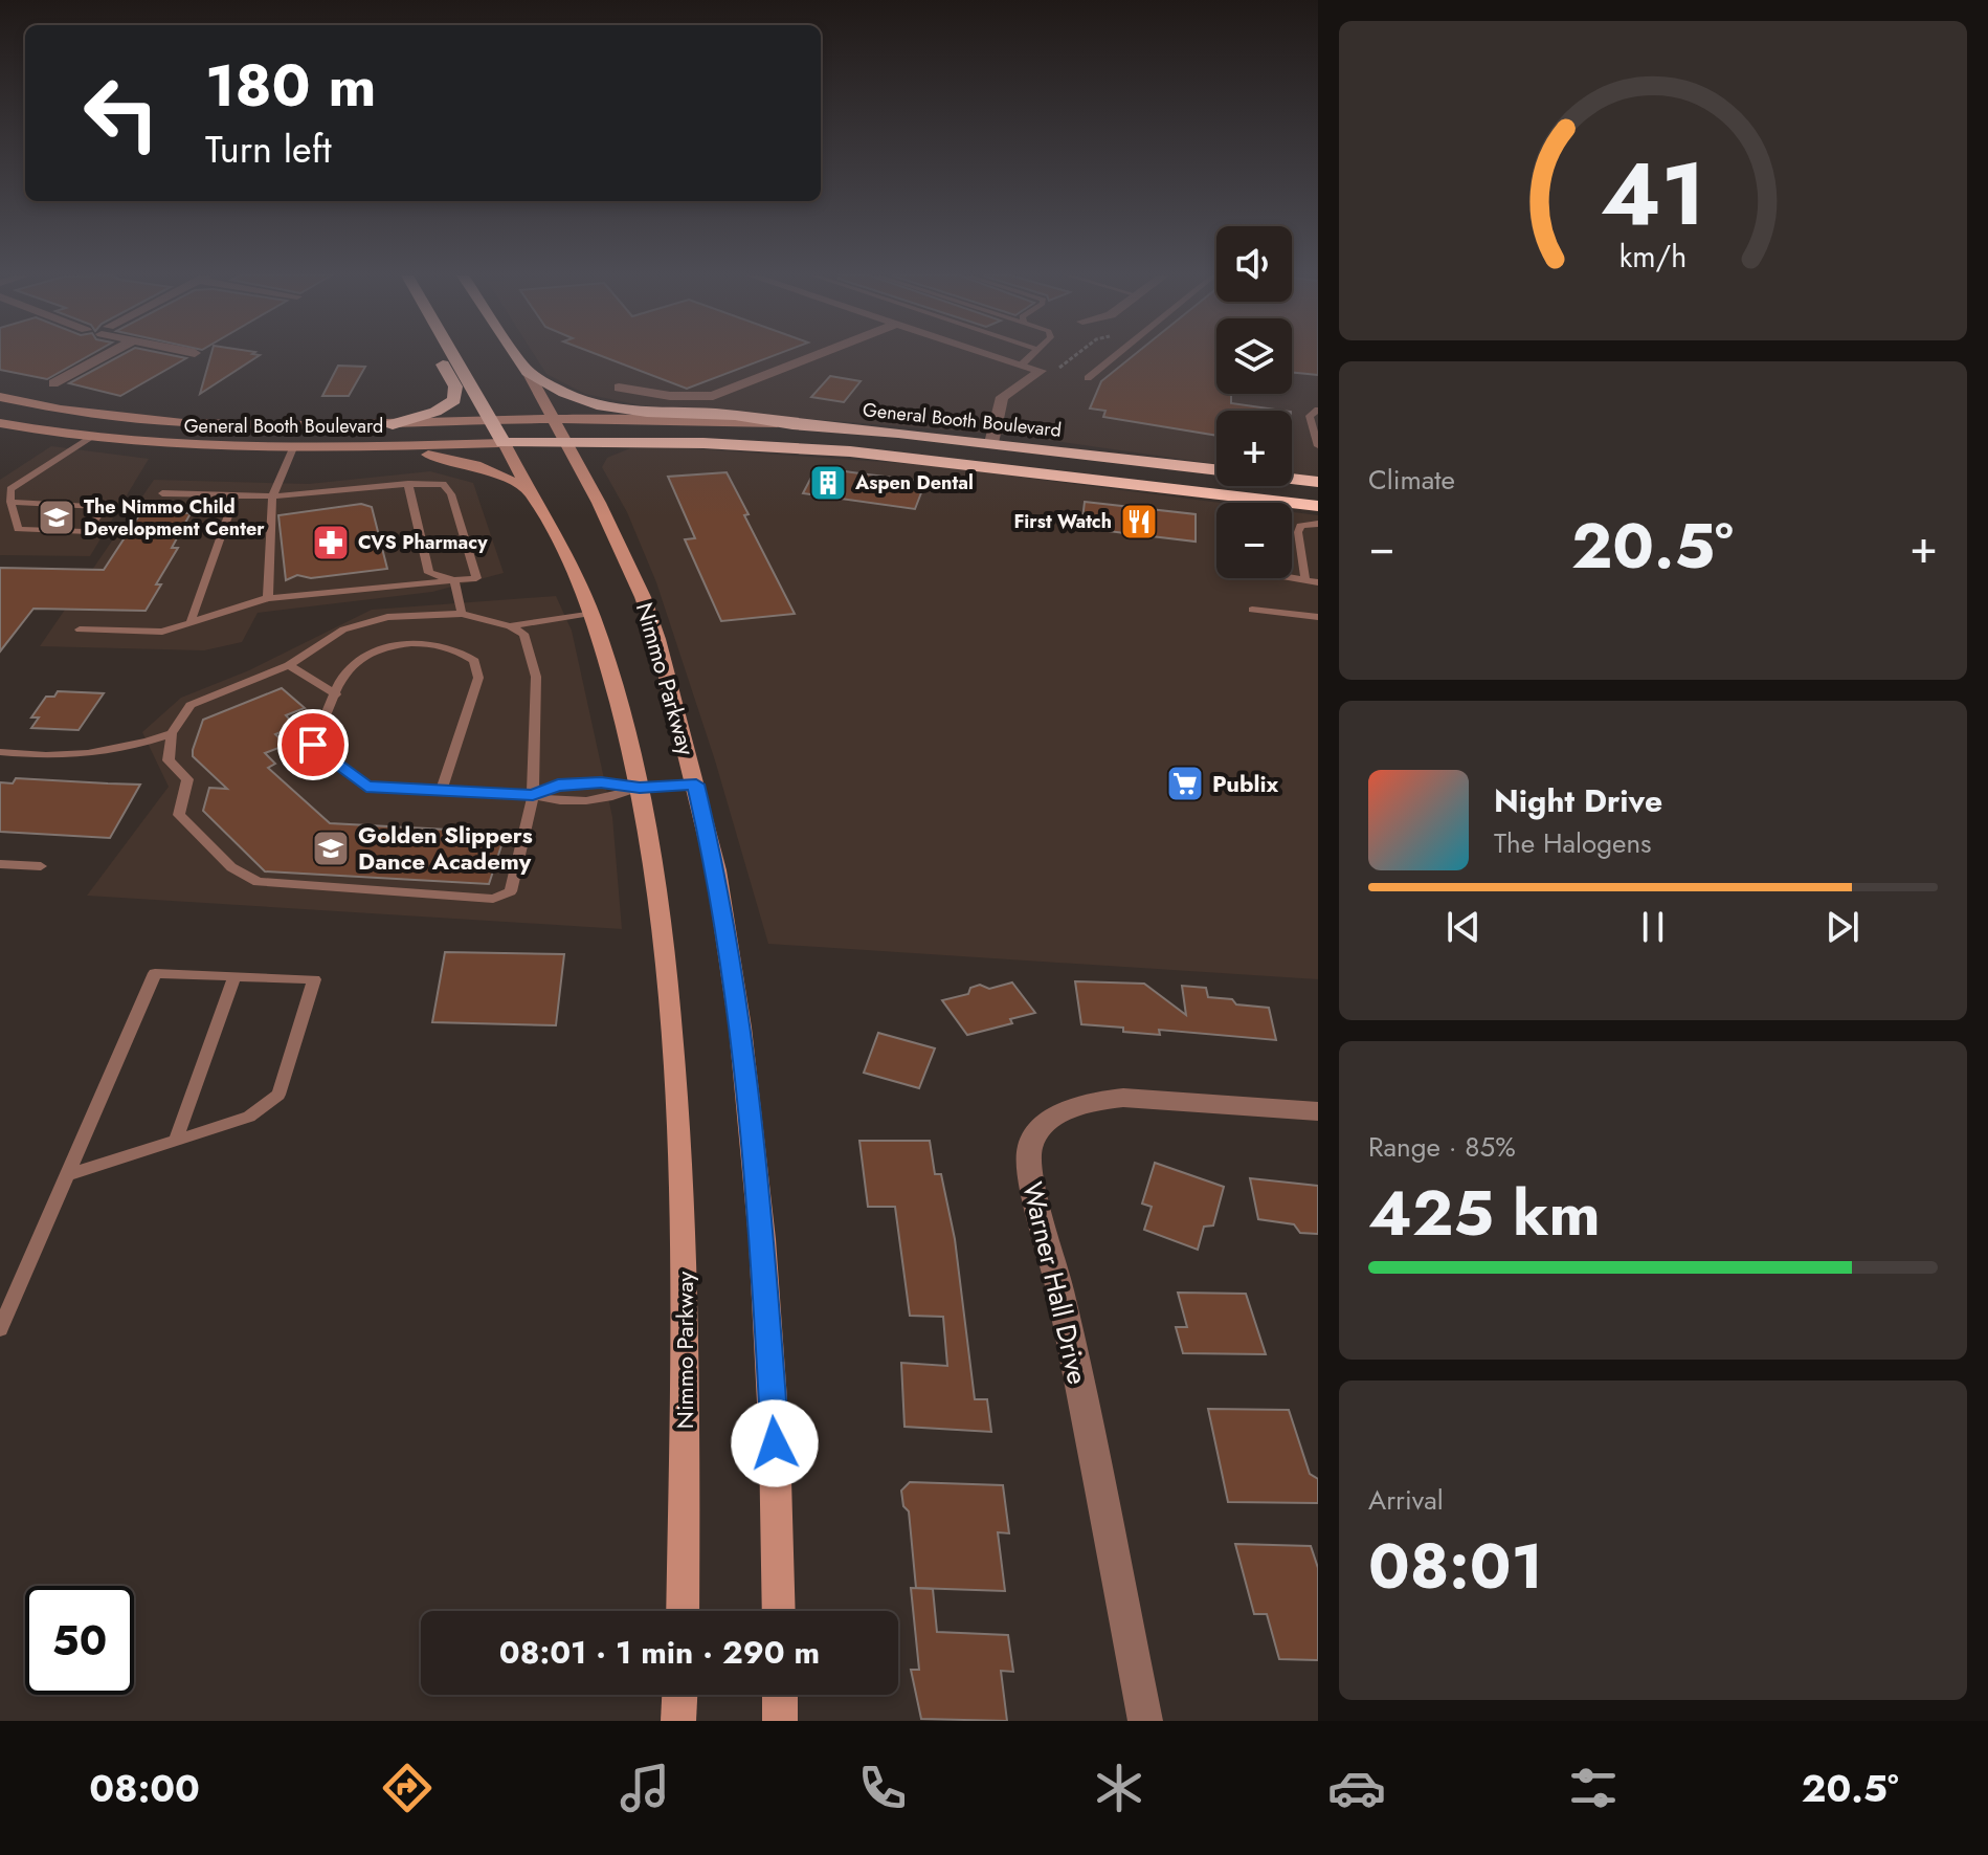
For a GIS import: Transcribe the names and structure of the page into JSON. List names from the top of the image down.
{
  "streets": {
    "highway": ["General Booth Boulevard", "Nimmo Parkway"],
    "street": ["Warner Hall Drive"]
  },
  "crossings": [
    ["General Booth Boulevard", "Nimmo Parkway"]
  ],
  "places": {
    "building": ["Aspen Dental"],
    "school or university": ["The Nimmo Child Development Center", "Golden Slippers Dance Academy"],
    "restaurant": ["First Watch"],
    "pharmacy": ["CVS Pharmacy"],
    "supermarket": ["Publix"]
  },
  "page": {
    "turn": ["180 m", "Turn left"],
    "map_buttons": ["+", "−"],
    "tile": [
      "Climate",
      ["Range · 85%", "425 km"],
      ["Arrival", "08:01"]
    ],
    "heat": ["−", "20.5°", "+"],
    "song": ["Night Drive", "The Halogens"],
    "limit": "50",
    "trip": "08:01 · 1 min · 290 m",
    "tabs": ["08:00", "20.5°"],
    "gauge": ["41", "km/h"]
  }
}
